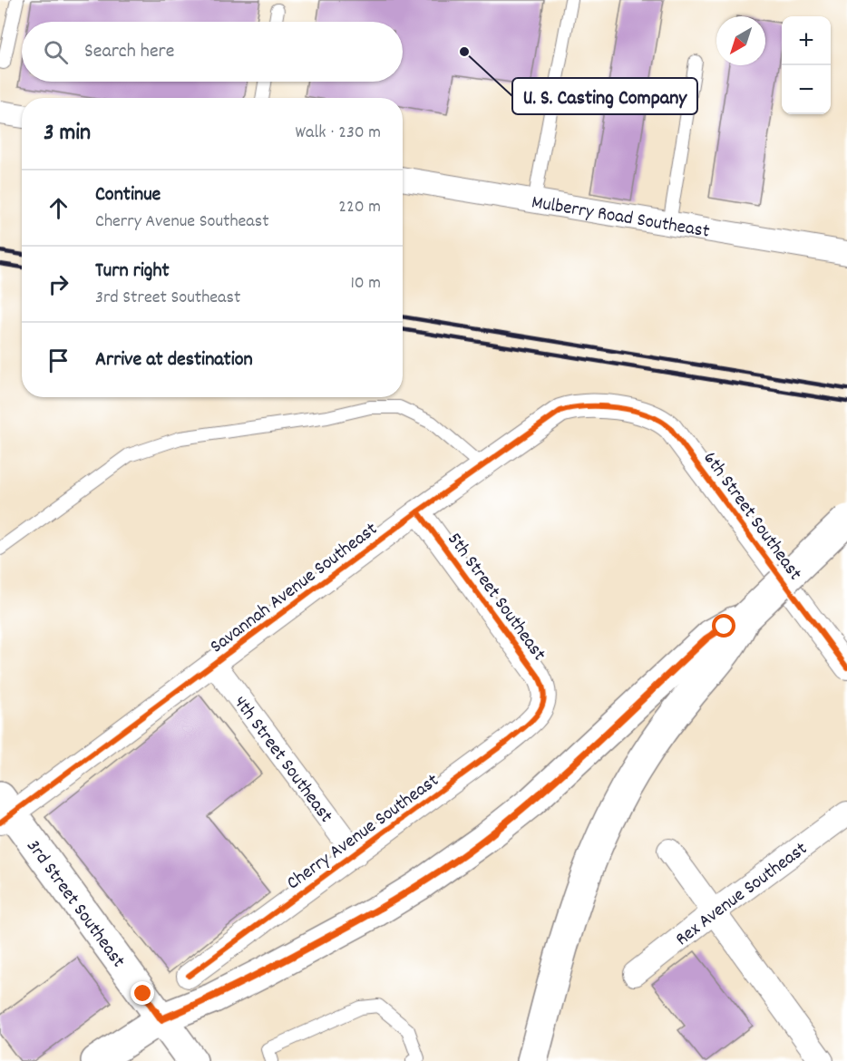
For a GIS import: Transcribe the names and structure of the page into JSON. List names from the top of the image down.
{
  "streets": {
    "main road": ["3rd Street Southeast"],
    "street": [
      "Mulberry Road Southeast",
      "6th Street Southeast",
      "Savannah Avenue Southeast",
      "5th Street Southeast",
      "4th Street Southeast",
      "Cherry Avenue Southeast",
      "Rex Avenue Southeast"
    ]
  },
  "crossings": [
    ["6th Street Southeast", "Savannah Avenue Southeast"],
    ["Savannah Avenue Southeast", "5th Street Southeast"],
    ["Savannah Avenue Southeast", "4th Street Southeast"],
    ["Savannah Avenue Southeast", "3rd Street Southeast"],
    ["5th Street Southeast", "Cherry Avenue Southeast"],
    ["4th Street Southeast", "Cherry Avenue Southeast"]
  ],
  "places": ["U. S. Casting Company"],
  "north": "bottom left",
  "page": {
    "map_buttons": ["+", "−"],
    "search": "Search here",
    "heading": ["3 min", "Walk · 230 m"],
    "list": [
      ["Continue", "Cherry Avenue Southeast", "220 m"],
      ["Turn right", "3rd Street Southeast", "10 m"],
      "Arrive at destination"
    ]
  }
}
